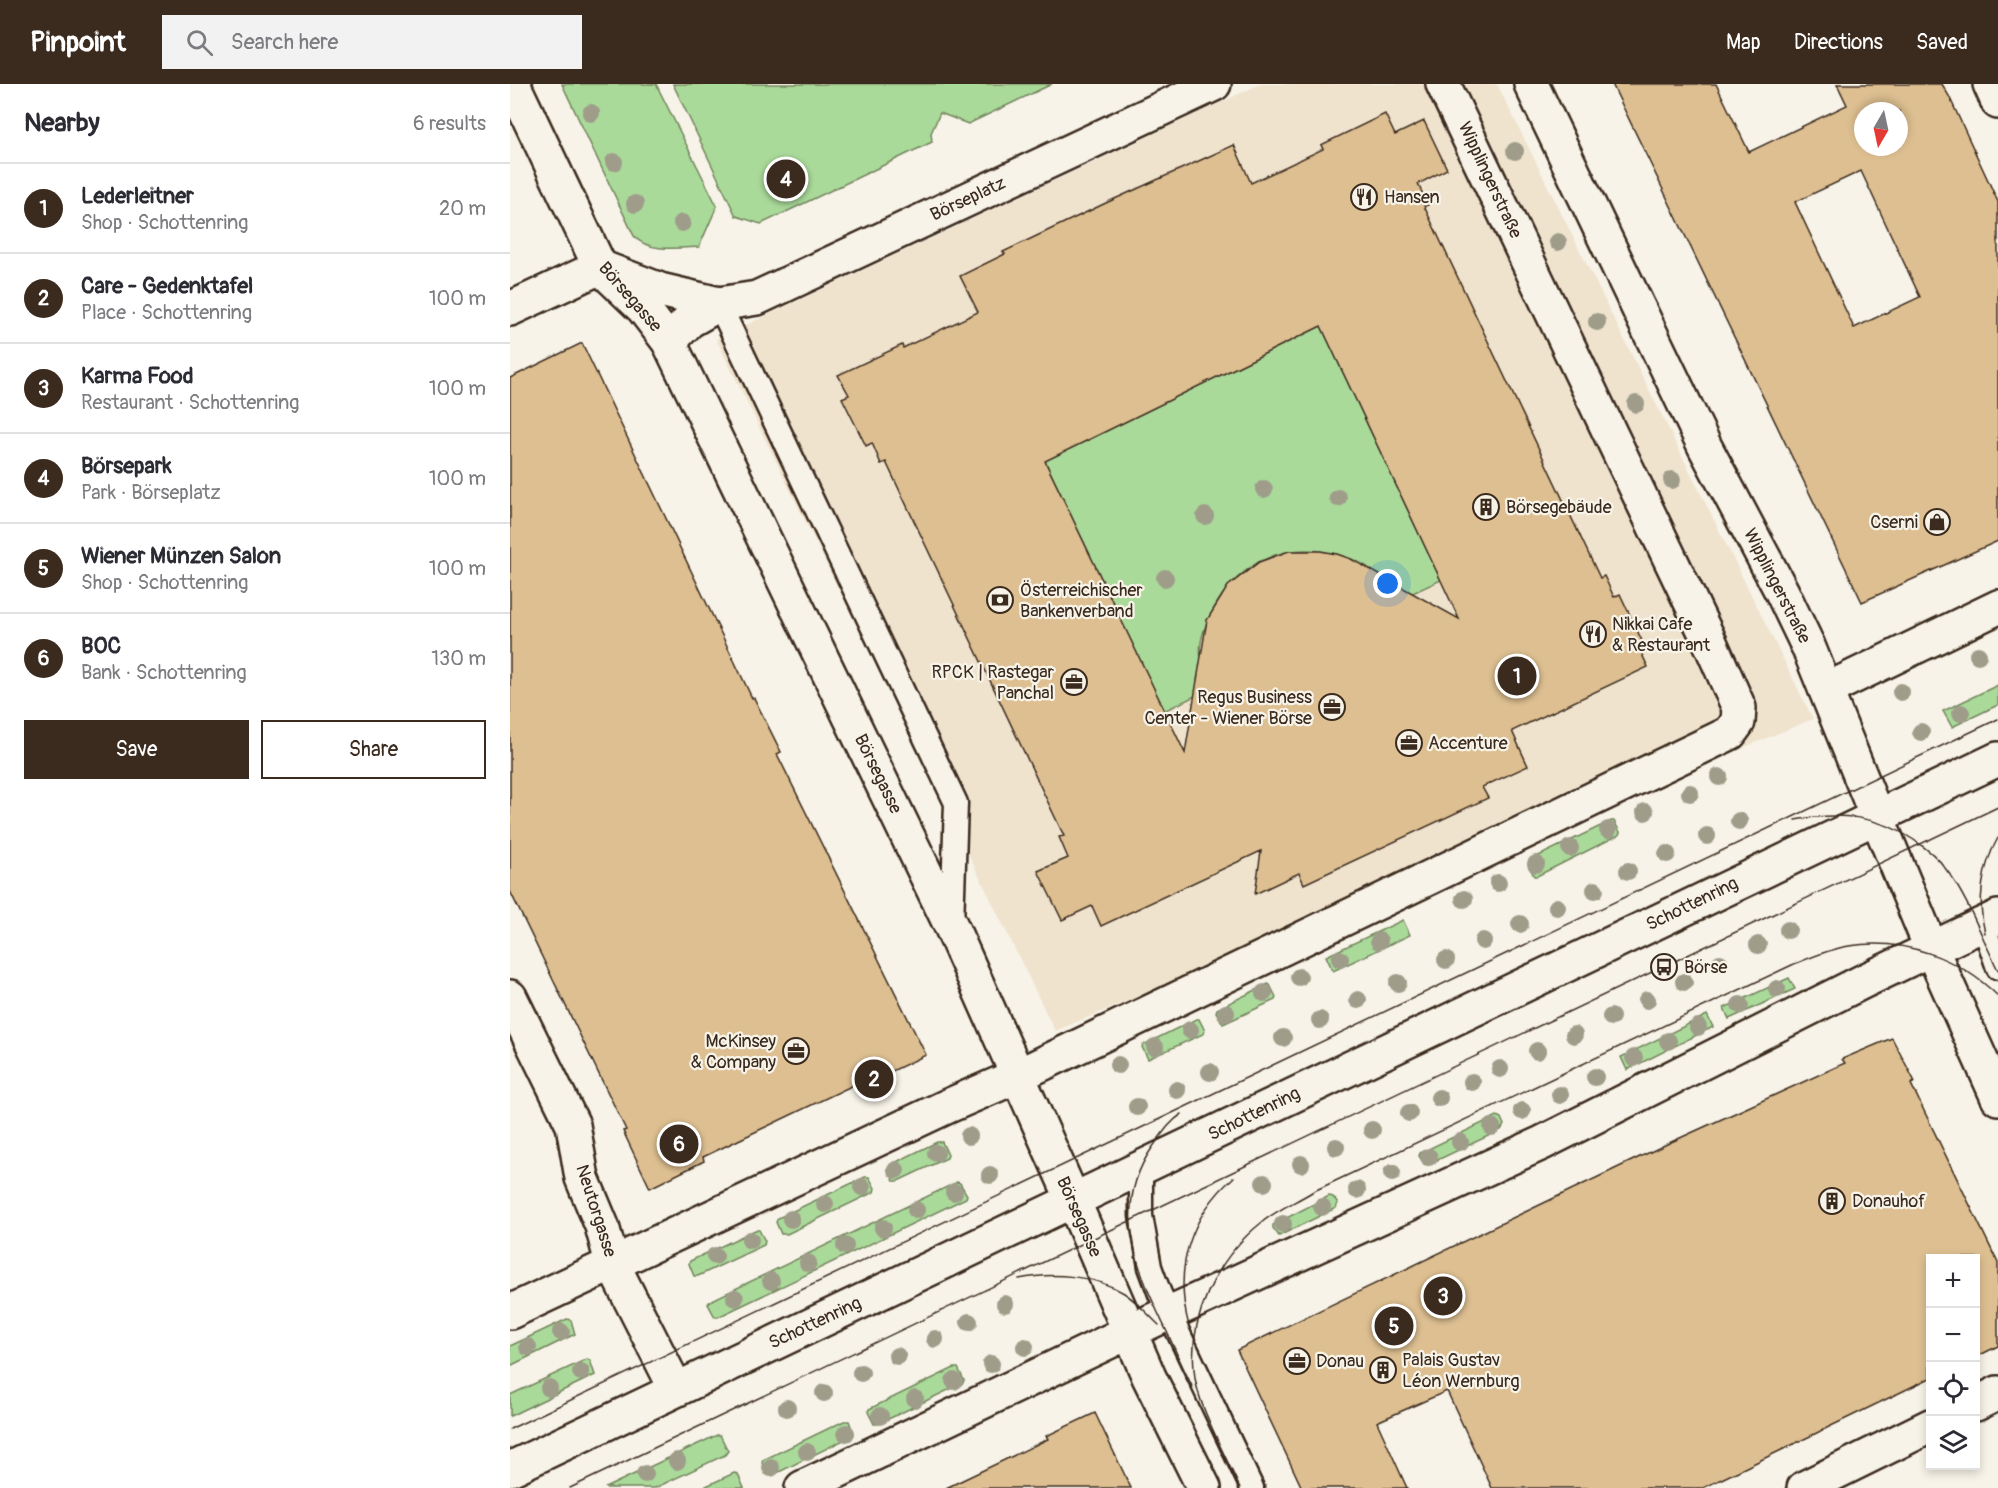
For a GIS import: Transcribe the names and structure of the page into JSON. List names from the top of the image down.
{
  "streets": {
    "street": [
      "Wipplingerstraße",
      "Börseplatz",
      "Börsegasse",
      "Schottenring",
      "Neutorgasse"
    ]
  },
  "crossings": [
    ["Wipplingerstraße", "Börsegasse"],
    ["Wipplingerstraße", "Schottenring"],
    ["Börseplatz", "Börsegasse"],
    ["Börsegasse", "Schottenring"],
    ["Schottenring", "Neutorgasse"]
  ],
  "places": {
    "restaurant": ["Hansen", "Nikkai Cafe & Restaurant"],
    "building": ["Börsegebäude", "Donauhof", "Palais Gustav Léon Wernburg"],
    "shop": ["Cserni"],
    "bank": ["Österreichischer Bankenverband"],
    "office": [
      "RPCK | Rastegar Panchal",
      "Regus Business Center - Wiener Börse",
      "Accenture",
      "McKinsey & Company",
      "Donau"
    ],
    "bus stop": ["Börse"]
  },
  "north": "bottom",
  "page": {
    "header": "Pinpoint",
    "search": "Search here",
    "nav": ["Map", "Directions", "Saved"],
    "heading": ["Nearby", "6 results"],
    "pins": [
      "4",
      "1",
      "2",
      "6",
      "3",
      "5"
    ],
    "list": [
      {
        "mark": "1",
        "name": "Lederleitner",
        "note": "Shop · Schottenring",
        "value": "20 m"
      },
      {
        "mark": "2",
        "name": "Care - Gedenktafel",
        "note": "Place · Schottenring",
        "value": "100 m"
      },
      {
        "mark": "3",
        "name": "Karma Food",
        "note": "Restaurant · Schottenring",
        "value": "100 m"
      },
      {
        "mark": "4",
        "name": "Börsepark",
        "note": "Park · Börseplatz",
        "value": "100 m"
      },
      {
        "mark": "5",
        "name": "Wiener Münzen Salon",
        "note": "Shop · Schottenring",
        "value": "100 m"
      },
      {
        "mark": "6",
        "name": "BOC",
        "note": "Bank · Schottenring",
        "value": "130 m"
      }
    ],
    "buttons": ["Save", "Share"],
    "map_buttons": ["+", "−"]
  }
}
